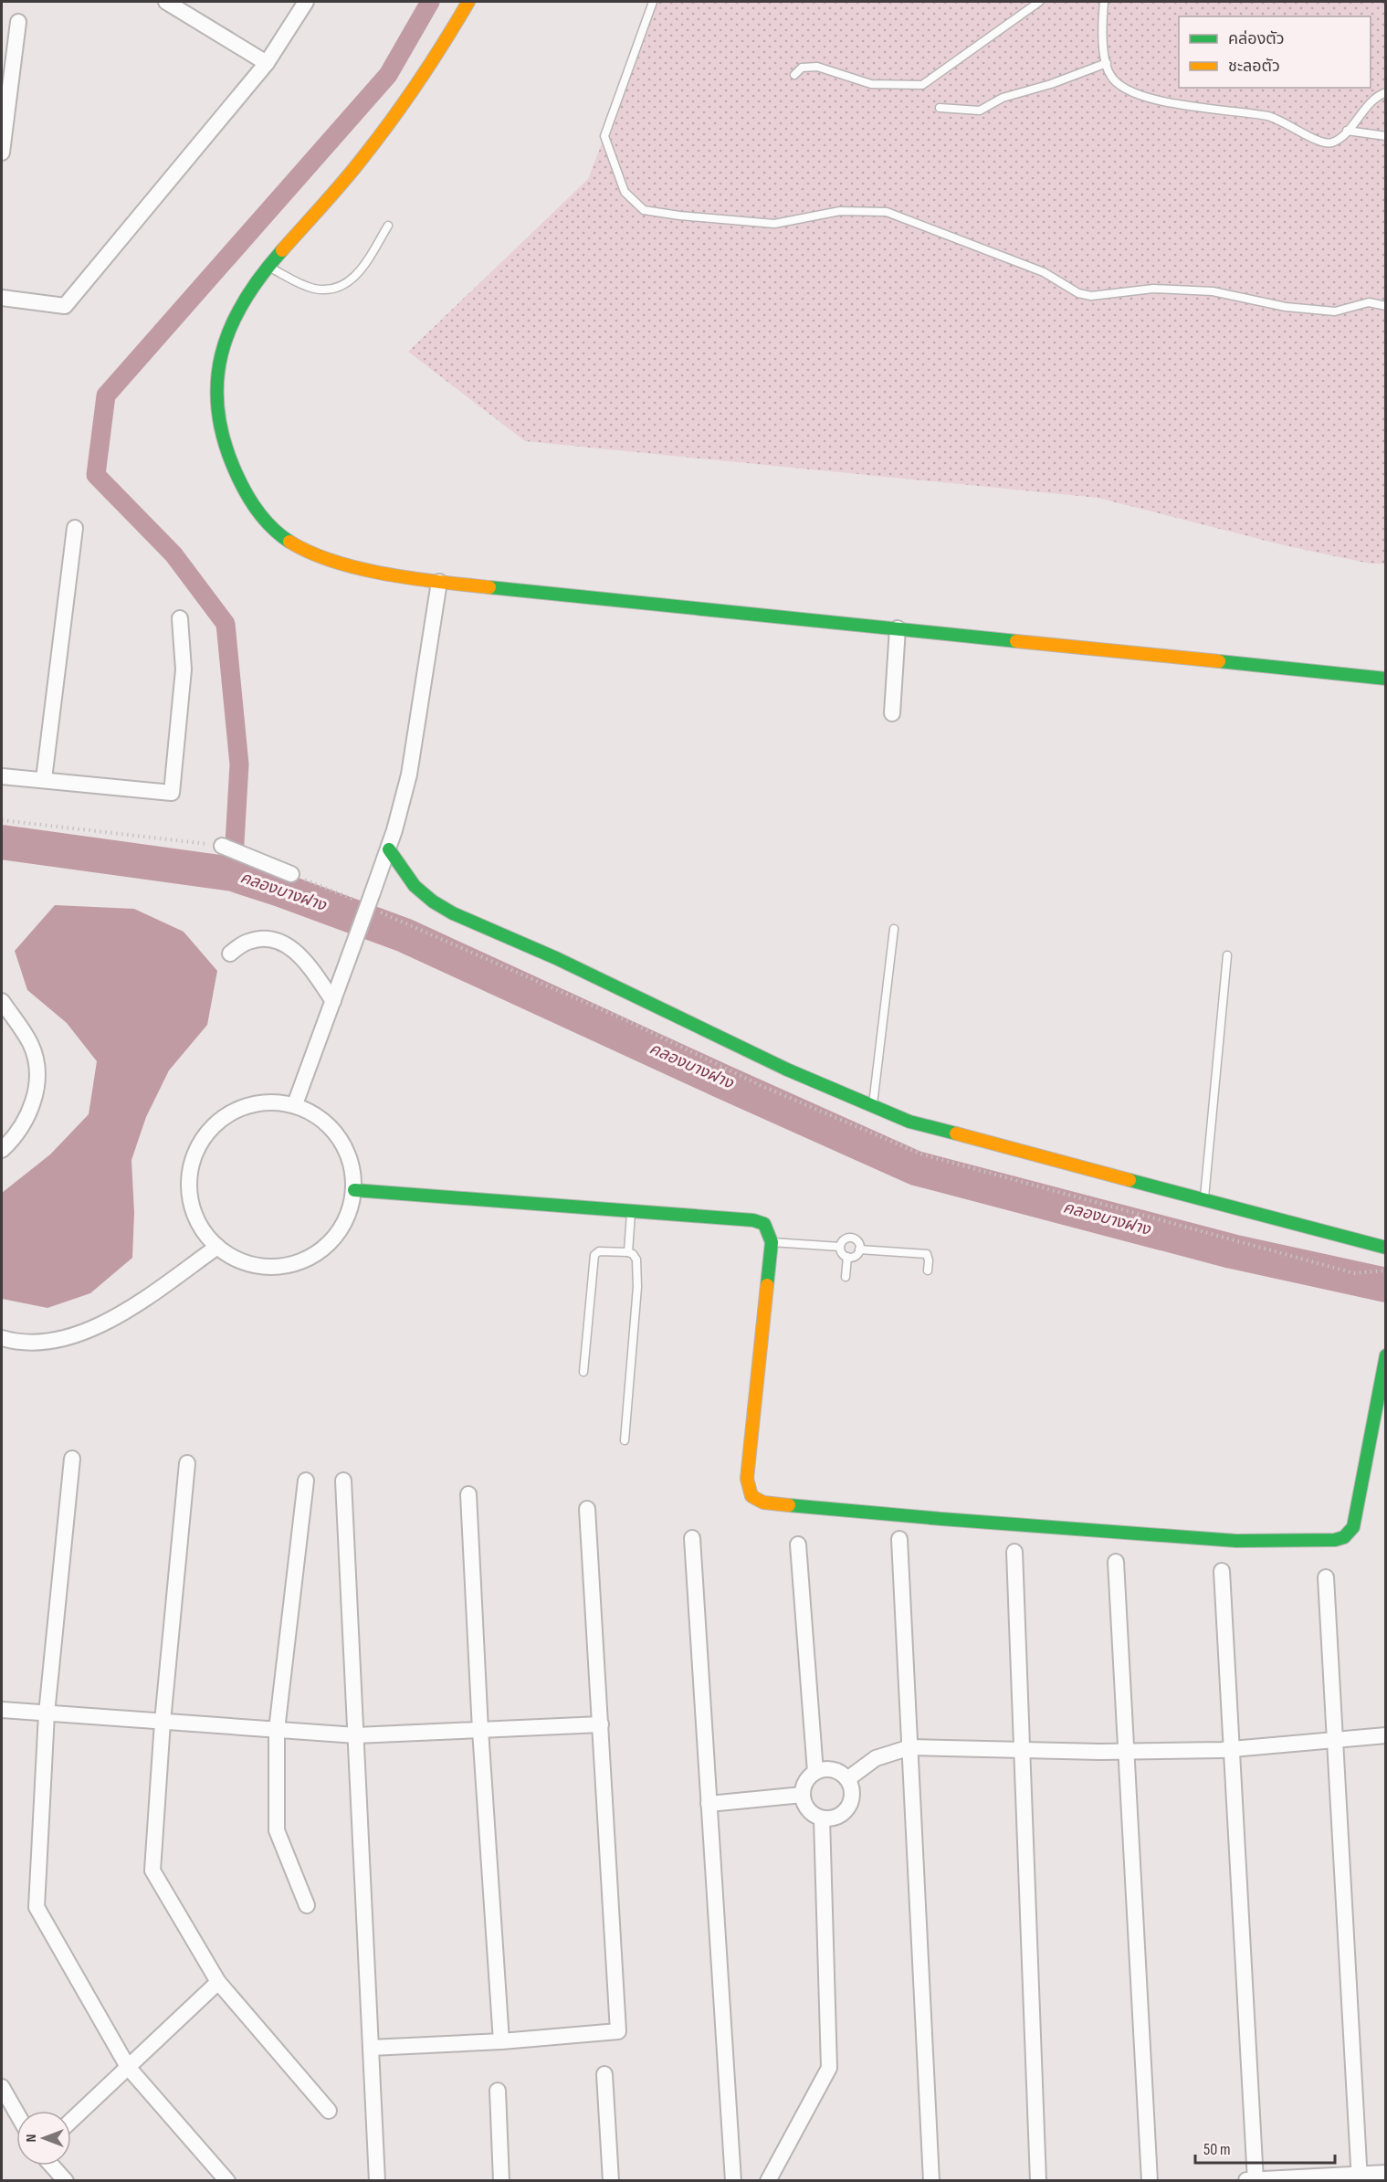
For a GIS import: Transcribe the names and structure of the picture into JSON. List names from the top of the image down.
{
  "water": ["คลองบางฝาง"],
  "legend": ["คล่องตัว", "ชะลอตัว"],
  "scale_bar": "50 m",
  "north": "left"
}
